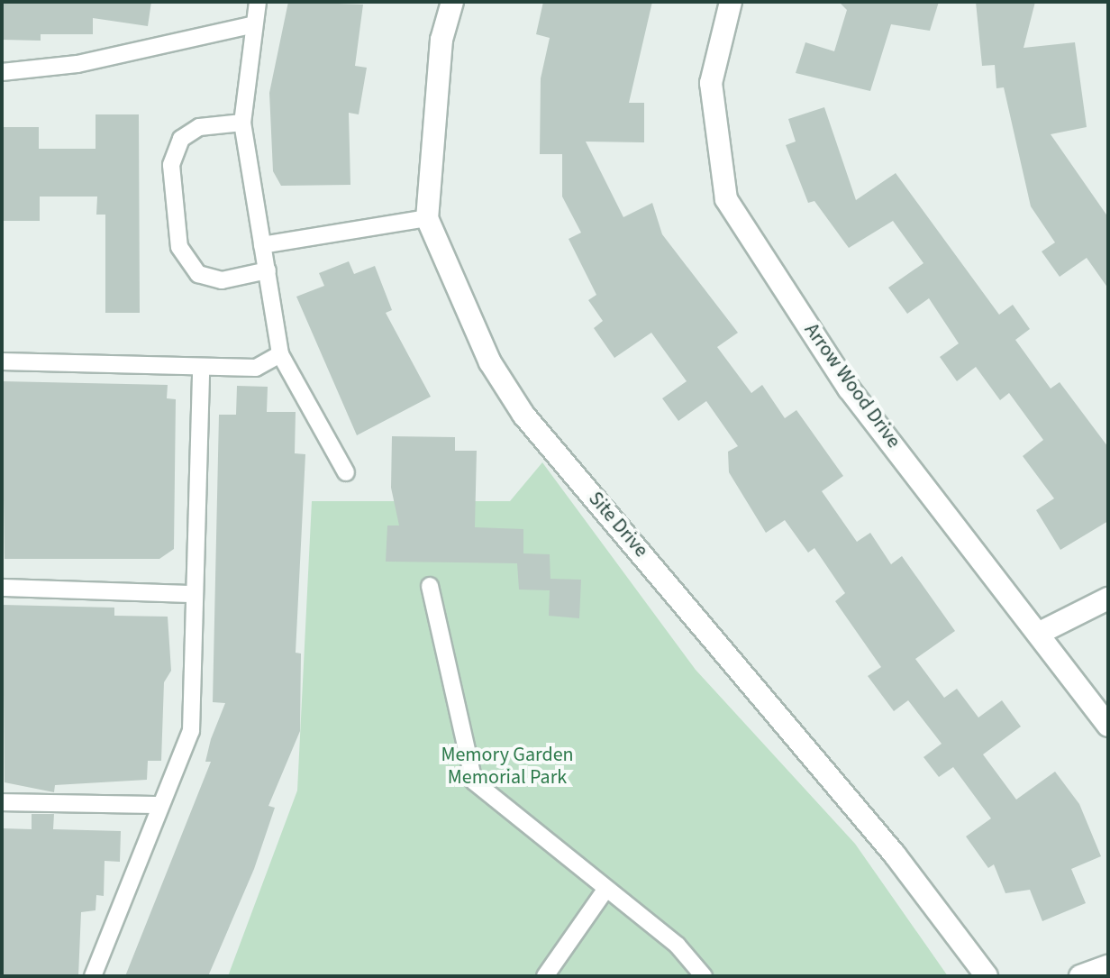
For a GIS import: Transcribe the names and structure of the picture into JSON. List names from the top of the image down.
{
  "streets": {
    "street": ["Arrow Wood Drive", "Site Drive"]
  },
  "parks": ["Memory Garden Memorial Park"]
}
